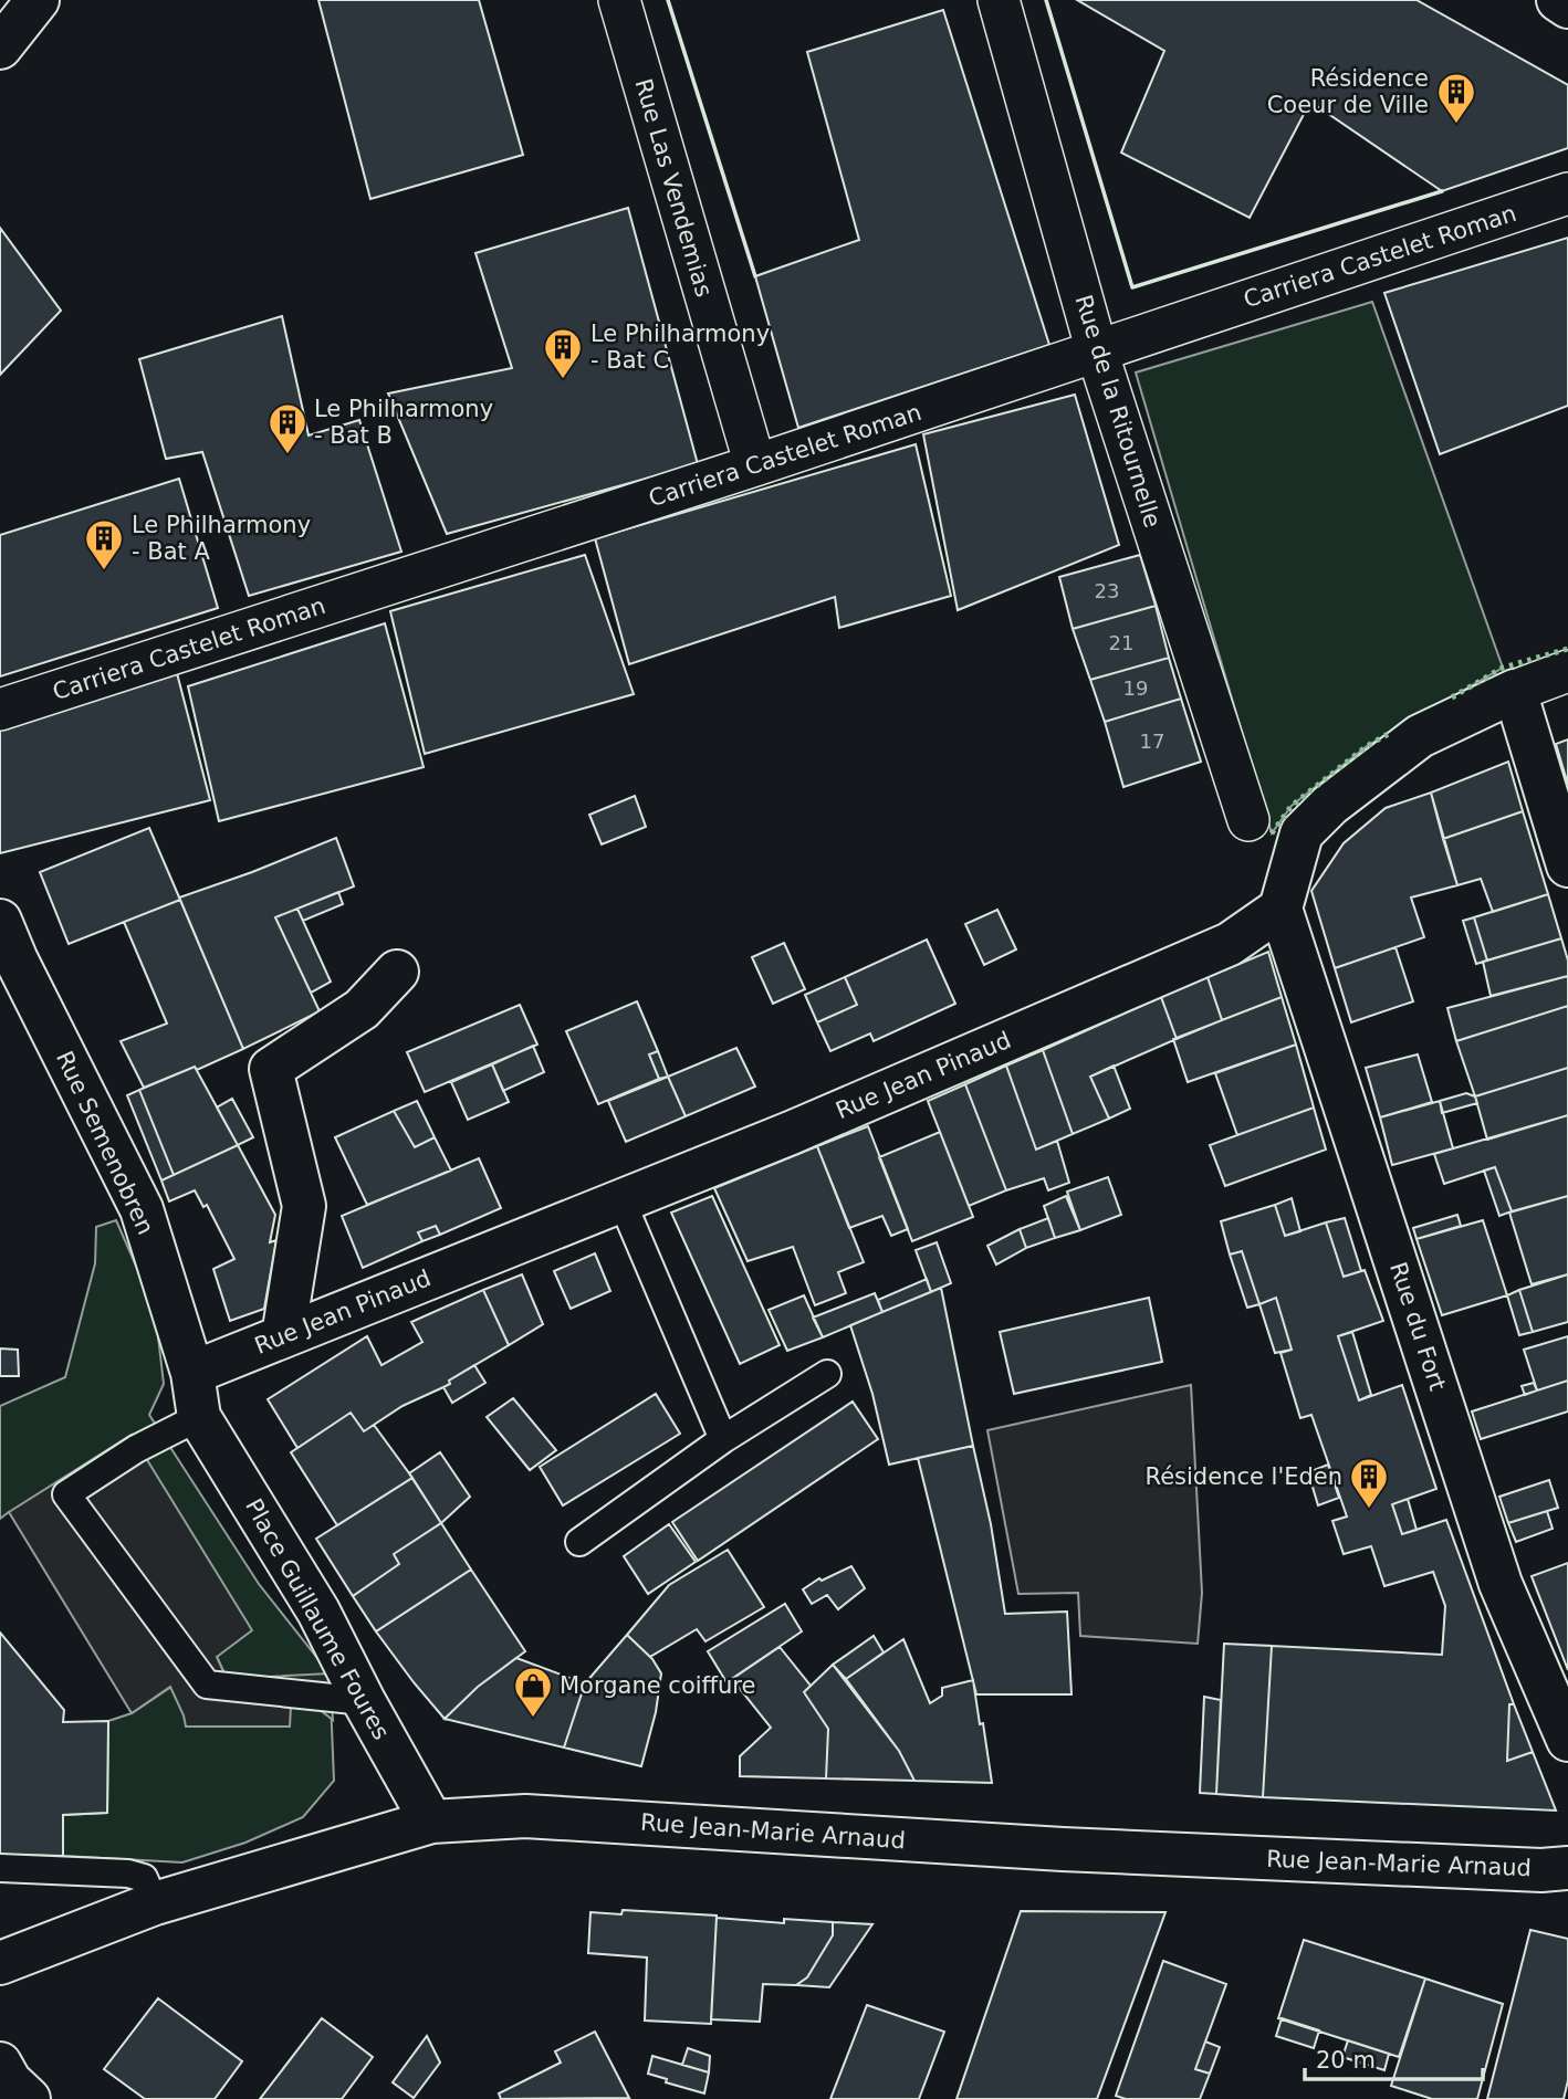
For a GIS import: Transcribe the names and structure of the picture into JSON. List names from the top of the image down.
{
  "streets": {
    "street": [
      "Rue Las Vendemias",
      "Carriera Castelet Roman",
      "Rue de la Ritournelle",
      "Rue Jean Pinaud",
      "Rue Semenobren",
      "Rue du Fort",
      "Place Guillaume Foures",
      "Rue Jean-Marie Arnaud"
    ]
  },
  "crossings": [
    ["Rue Las Vendemias", "Carriera Castelet Roman"],
    ["Carriera Castelet Roman", "Rue de la Ritournelle"],
    ["Rue Jean Pinaud", "Rue Semenobren"],
    ["Rue Jean Pinaud", "Rue du Fort"],
    ["Rue Jean Pinaud", "Place Guillaume Foures"],
    ["Rue Semenobren", "Place Guillaume Foures"],
    ["Place Guillaume Foures", "Rue Jean-Marie Arnaud"]
  ],
  "places": {
    "building": [
      "Résidence Coeur de Ville",
      "Le Philharmony - Bat C",
      "Le Philharmony - Bat B",
      "Le Philharmony - Bat A",
      "Résidence l'Eden"
    ],
    "shop": ["Morgane coiffure"]
  },
  "house_numbers": [
    "23",
    "21",
    "19",
    "17"
  ],
  "scale_bar": "20 m"
}
